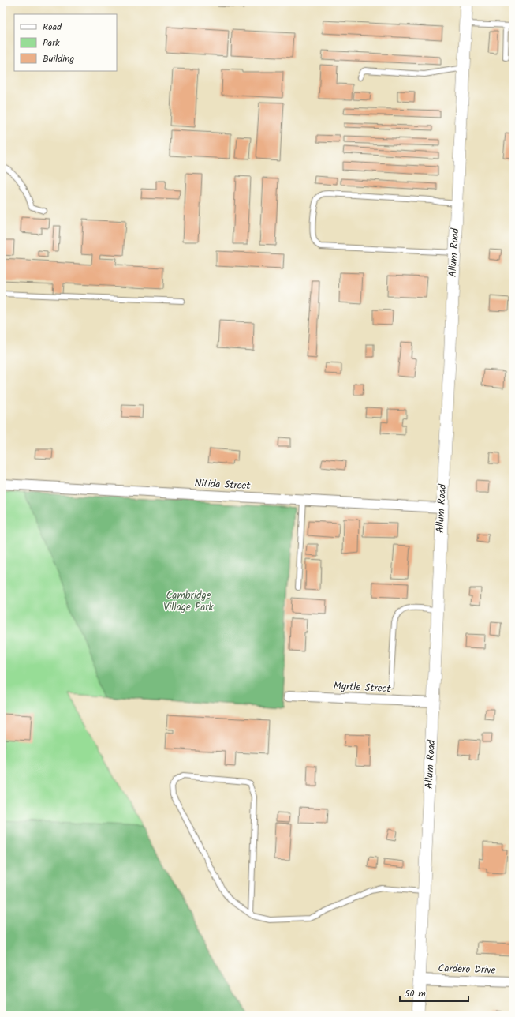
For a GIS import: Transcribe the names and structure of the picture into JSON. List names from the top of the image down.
{
  "streets": {
    "street": [
      "Allum Road",
      "Nitida Street",
      "Myrtle Street",
      "Cardero Drive"
    ]
  },
  "crossings": [
    ["Allum Road", "Nitida Street"],
    ["Allum Road", "Myrtle Street"],
    ["Allum Road", "Cardero Drive"]
  ],
  "parks": ["Cambridge Village Park"],
  "legend": ["Road", "Park", "Building"],
  "scale_bar": "50 m"
}
